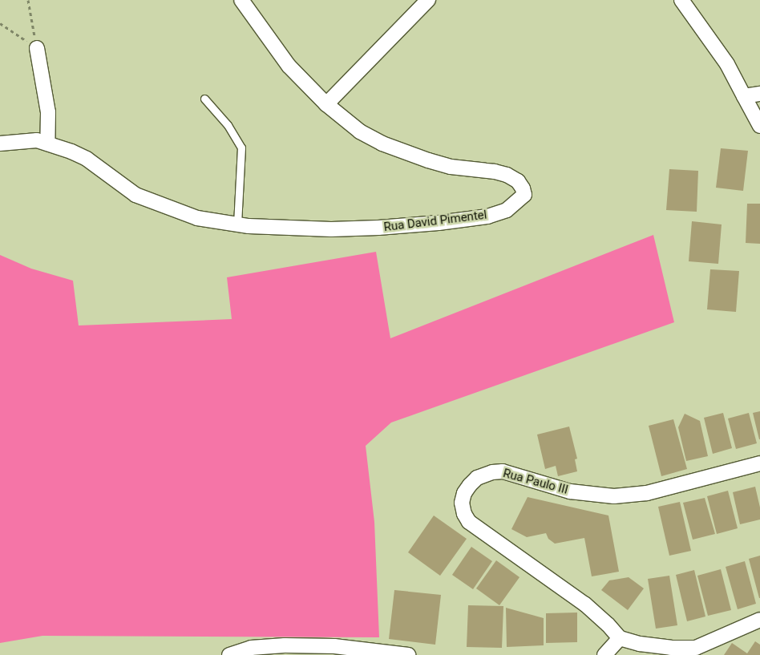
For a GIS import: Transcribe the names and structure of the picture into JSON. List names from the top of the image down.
{
  "streets": {
    "street": ["Rua David Pimentel", "Rua Paulo III"]
  }
}
